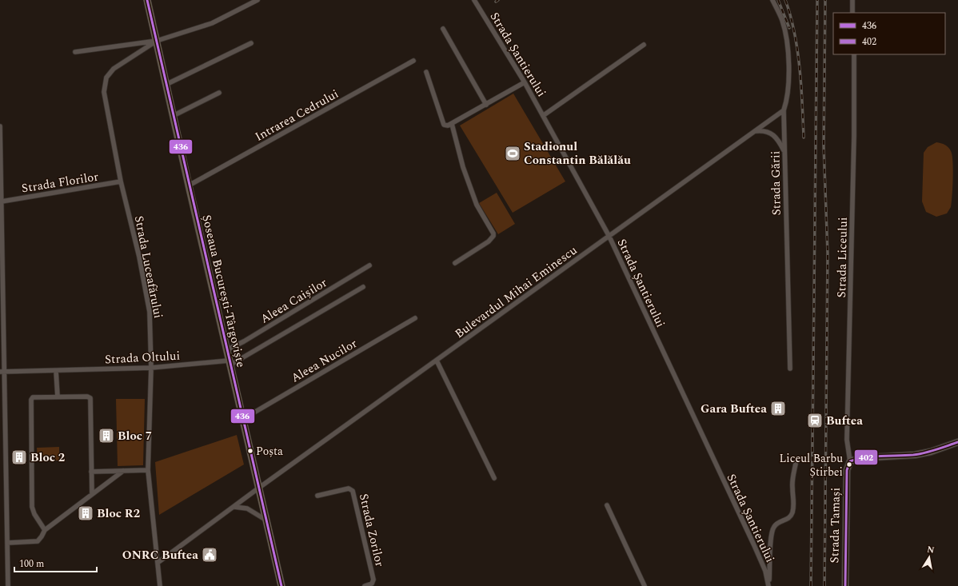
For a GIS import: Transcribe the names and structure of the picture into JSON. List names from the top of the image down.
{
  "streets": {
    "main road": ["Șoseaua București-Târgoviște", "Strada Tamași"],
    "street": [
      "Strada Șantierului",
      "Intrarea Cedrului",
      "Strada Florilor",
      "Strada Gării",
      "Strada Liceului",
      "Strada Luceafărului",
      "Bulevardul Mihai Eminescu",
      "Aleea Caișilor",
      "Strada Oltului",
      "Aleea Nucilor",
      "Strada Zorilor"
    ]
  },
  "crossings": [
    ["Strada Șantierului", "Bulevardul Mihai Eminescu"],
    ["Intrarea Cedrului", "Șoseaua București-Târgoviște"],
    ["Strada Florilor", "Strada Luceafărului"],
    ["Strada Gării", "Bulevardul Mihai Eminescu"],
    ["Strada Liceului", "Strada Tamași"],
    ["Strada Luceafărului", "Șoseaua București-Târgoviște"],
    ["Strada Luceafărului", "Bulevardul Mihai Eminescu"],
    ["Strada Luceafărului", "Strada Oltului"],
    ["Șoseaua București-Târgoviște", "Bulevardul Mihai Eminescu"],
    ["Șoseaua București-Târgoviște", "Aleea Caișilor"],
    ["Șoseaua București-Târgoviște", "Strada Oltului"],
    ["Șoseaua București-Târgoviște", "Aleea Nucilor"]
  ],
  "places": {
    "sports": ["Stadionul Constantin Bălălău"],
    "building": [
      "Gara Buftea",
      "Bloc 7",
      "Bloc 2",
      "Bloc R2"
    ],
    "station": ["Buftea"],
    "other": ["Poșta", "Liceul Barbu Știrbei"],
    "public building": ["ONRC Buftea"]
  },
  "lines": ["transit line 436", "transit line 402"],
  "legend": ["436", "402"],
  "scale_bar": "100 m",
  "north": "top"
}
